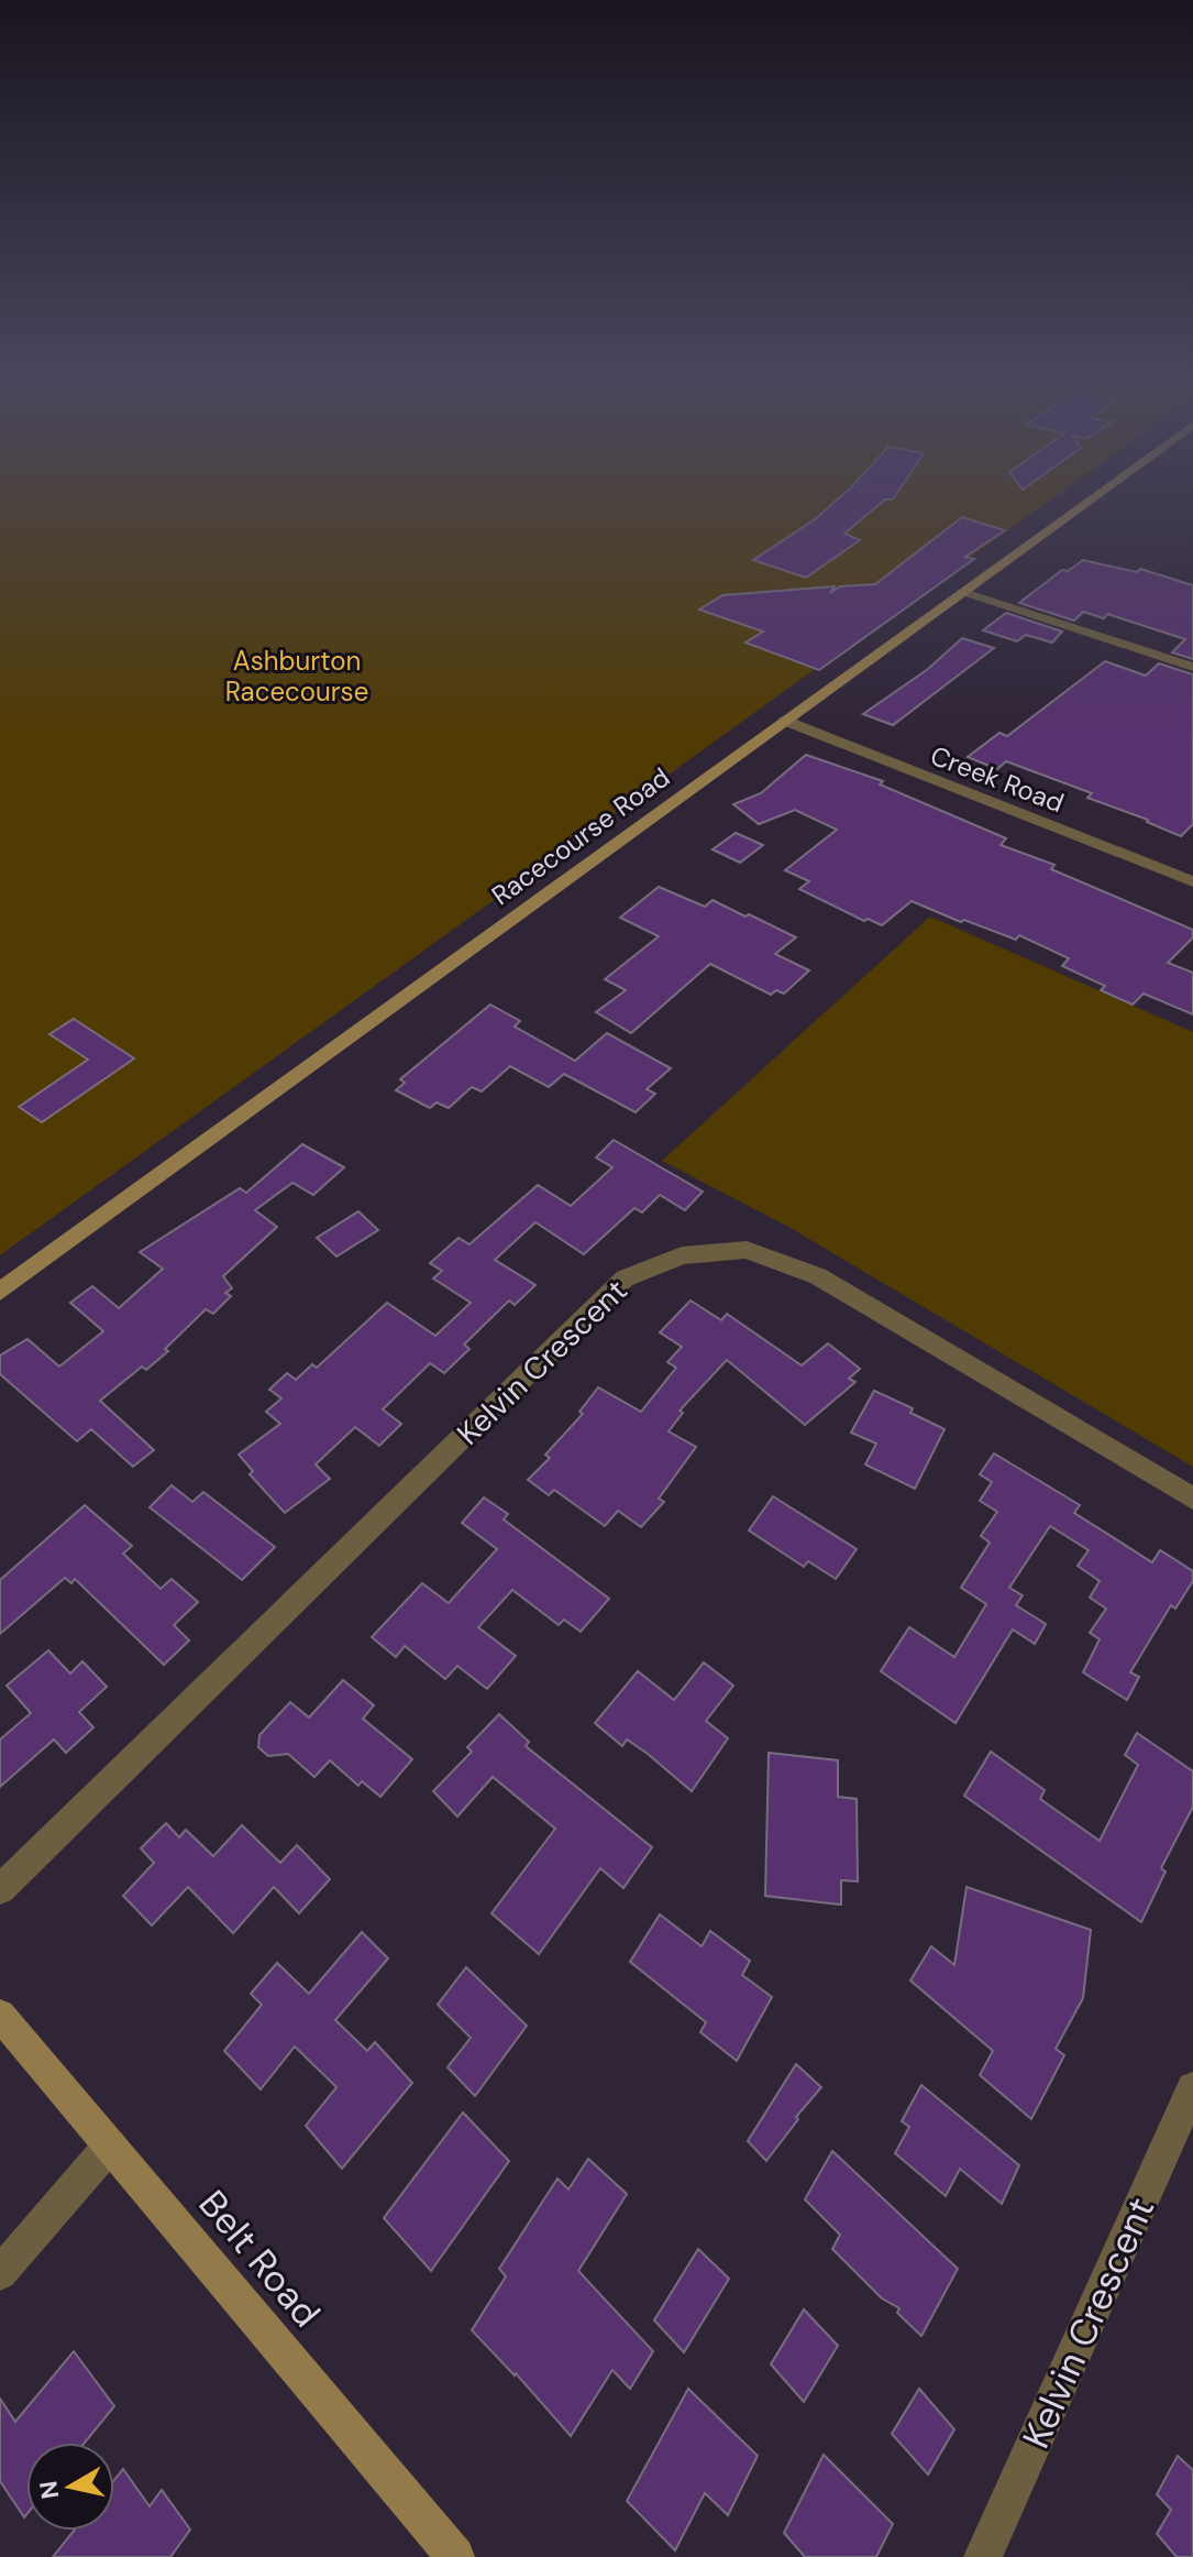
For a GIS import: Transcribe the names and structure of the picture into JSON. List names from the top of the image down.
{
  "streets": {
    "street": [
      "Creek Road",
      "Racecourse Road",
      "Kelvin Crescent",
      "Belt Road"
    ]
  },
  "crossings": [
    ["Creek Road", "Racecourse Road"]
  ],
  "parks": ["Ashburton Racecourse"],
  "north": "left"
}
